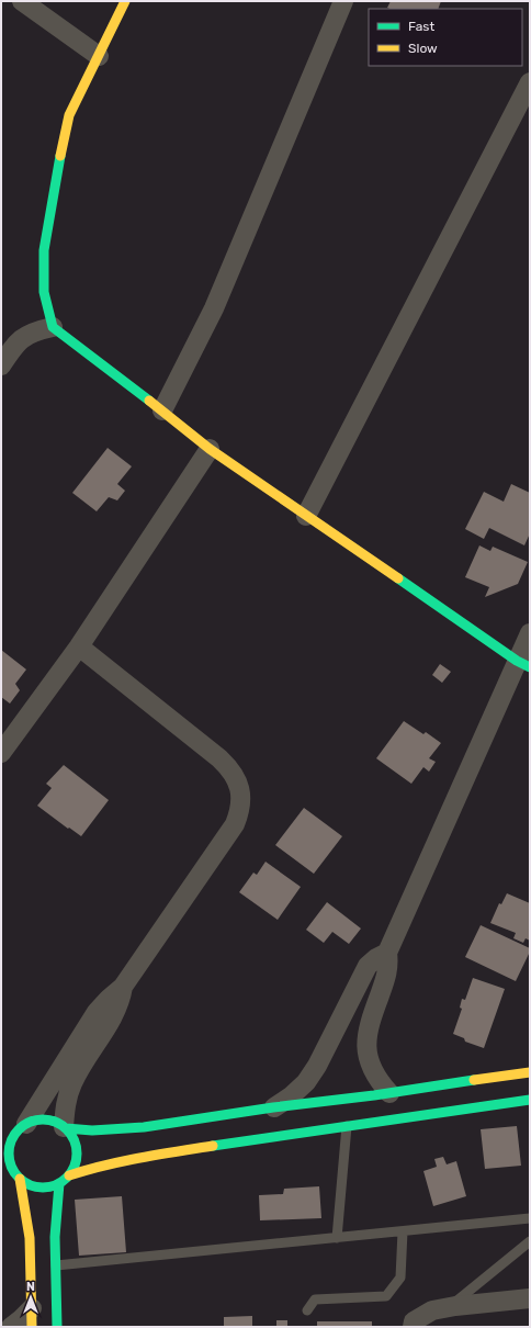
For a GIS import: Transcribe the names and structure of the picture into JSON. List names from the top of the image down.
{
  "legend": ["Fast", "Slow"],
  "north": "top"
}
